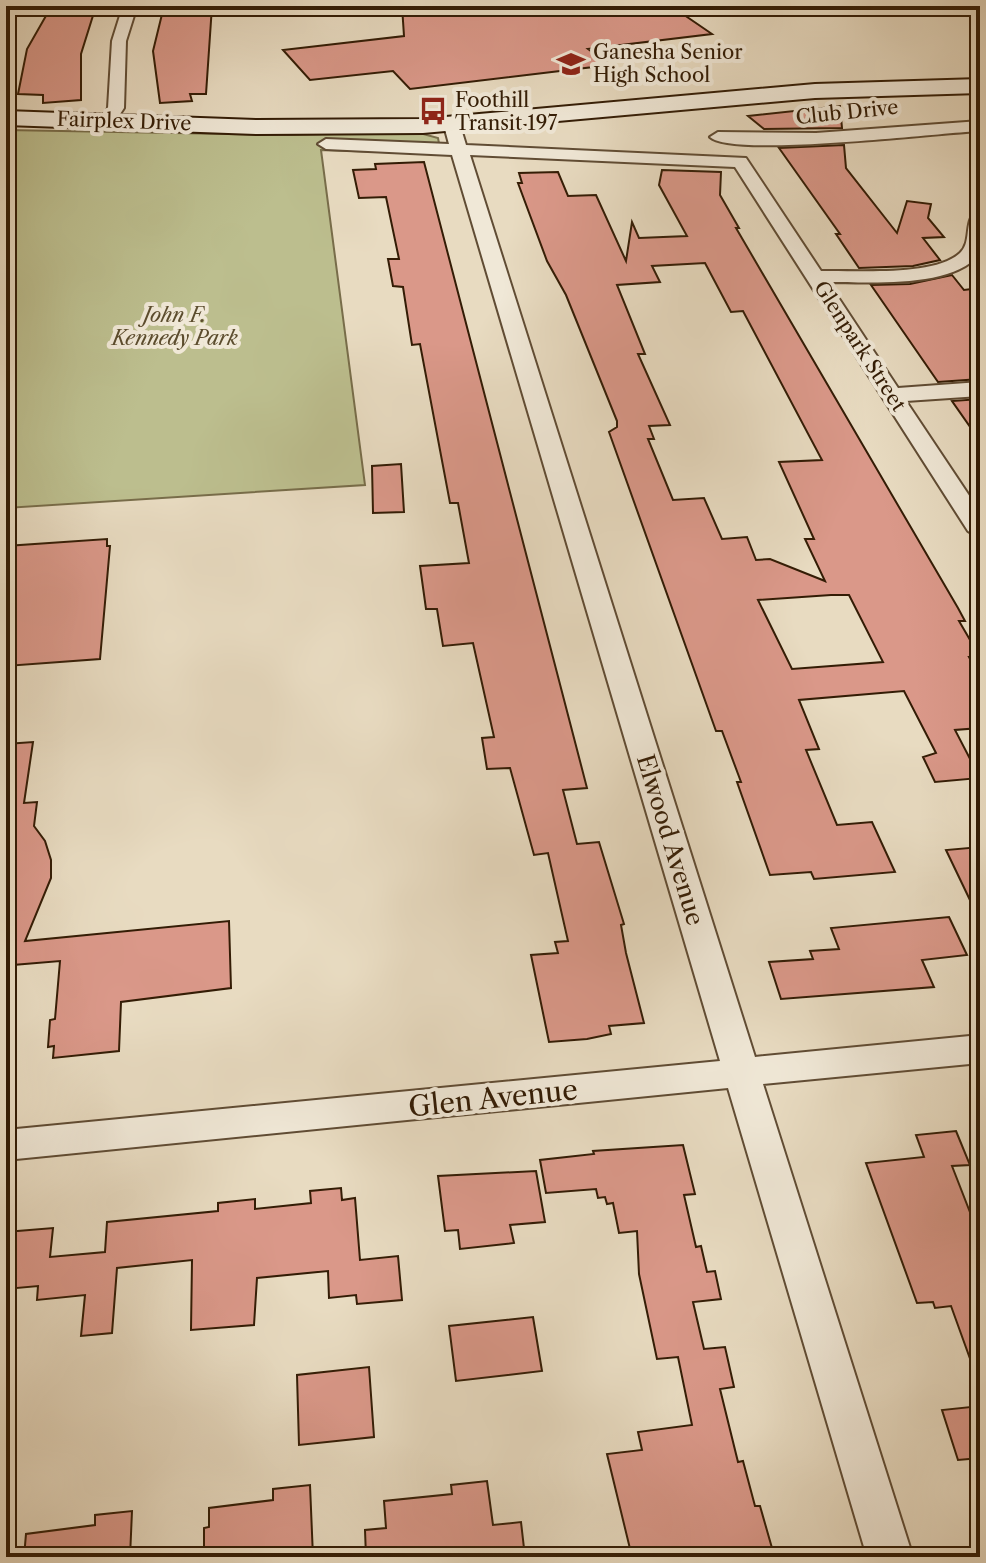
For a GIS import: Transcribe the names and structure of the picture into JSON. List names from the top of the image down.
{
  "streets": {
    "main road": ["Fairplex Drive"],
    "street": [
      "Club Drive",
      "Glenpark Street",
      "Elwood Avenue",
      "Glen Avenue"
    ]
  },
  "crossings": [
    ["Fairplex Drive", "Glenpark Street"],
    ["Fairplex Drive", "Elwood Avenue"],
    ["Glenpark Street", "Elwood Avenue"],
    ["Elwood Avenue", "Glen Avenue"]
  ],
  "parks": ["John F. Kennedy Park"],
  "places": {
    "school or university": ["Ganesha Senior High School"],
    "bus stop": ["Foothill Transit 197"]
  }
}
